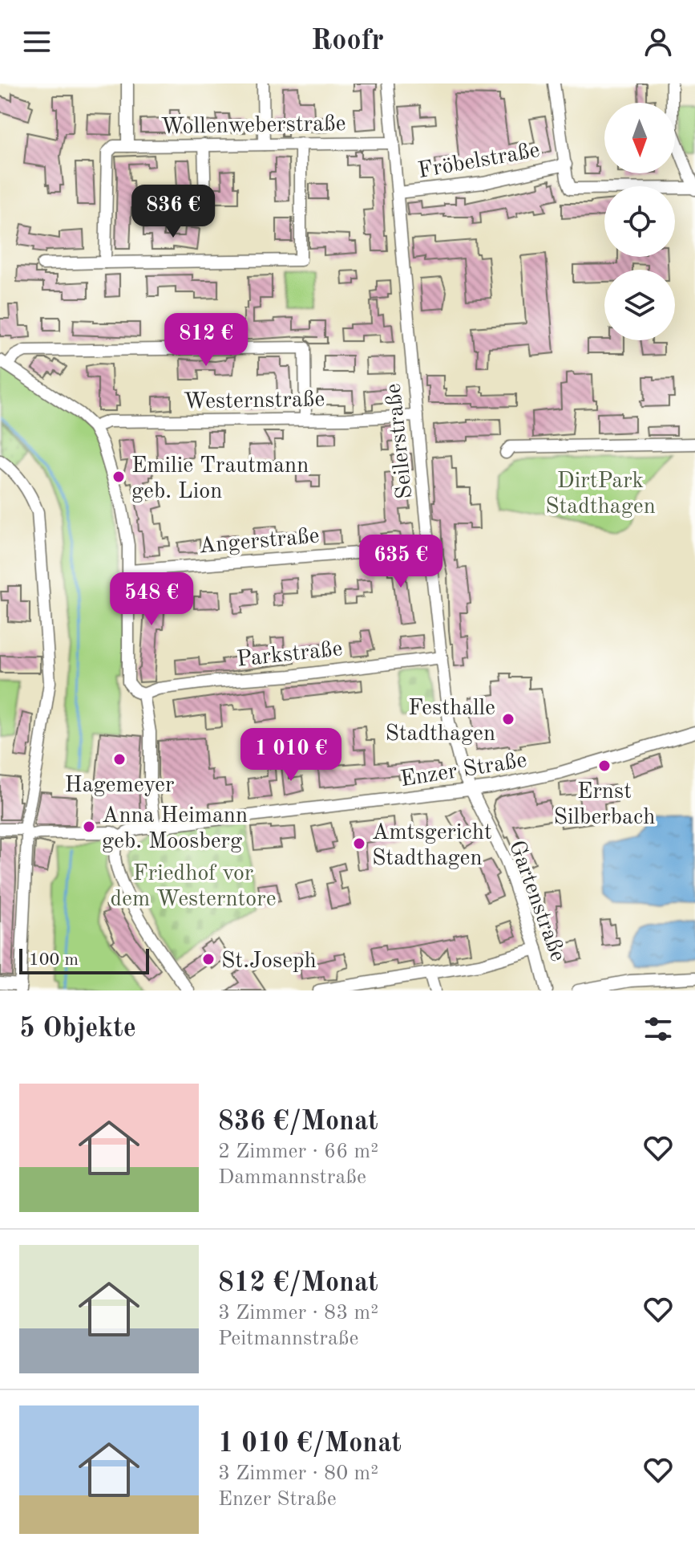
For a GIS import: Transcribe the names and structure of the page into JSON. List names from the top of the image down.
{
  "streets": {
    "street": [
      "Wollenweberstraße",
      "Fröbelstraße",
      "Westernstraße",
      "Seilerstraße",
      "Angerstraße",
      "Parkstraße",
      "Enzer Straße",
      "Gartenstraße"
    ]
  },
  "crossings": [
    ["Wollenweberstraße", "Seilerstraße"],
    ["Fröbelstraße", "Seilerstraße"],
    ["Westernstraße", "Seilerstraße"],
    ["Seilerstraße", "Angerstraße"],
    ["Seilerstraße", "Parkstraße"],
    ["Seilerstraße", "Enzer Straße"],
    ["Seilerstraße", "Gartenstraße"],
    ["Enzer Straße", "Gartenstraße"]
  ],
  "parks": ["DirtPark Stadthagen", "Friedhof vor dem Westerntore"],
  "places": [
    "Emilie Trautmann geb. Lion",
    "Festhalle Stadthagen",
    "Hagemeyer",
    "Ernst Silberbach",
    "Anna Heimann geb. Moosberg",
    "Amtsgericht Stadthagen",
    "St.Joseph"
  ],
  "scale_bar": "100 m",
  "north": "bottom",
  "page": {
    "header": "Roofr",
    "price": [
      "836 €",
      "812 €",
      "635 €",
      "548 €",
      "1 010 €"
    ],
    "scale": "100 m",
    "heading": "5 Objekte",
    "list": [
      {
        "name": "836 €/Monat",
        "note": "2 Zimmer · 66 m² · Dammannstraße"
      },
      {
        "name": "812 €/Monat",
        "note": "3 Zimmer · 83 m² · Peitmannstraße"
      },
      {
        "name": "1 010 €/Monat",
        "note": "3 Zimmer · 80 m² · Enzer Straße"
      }
    ]
  }
}
